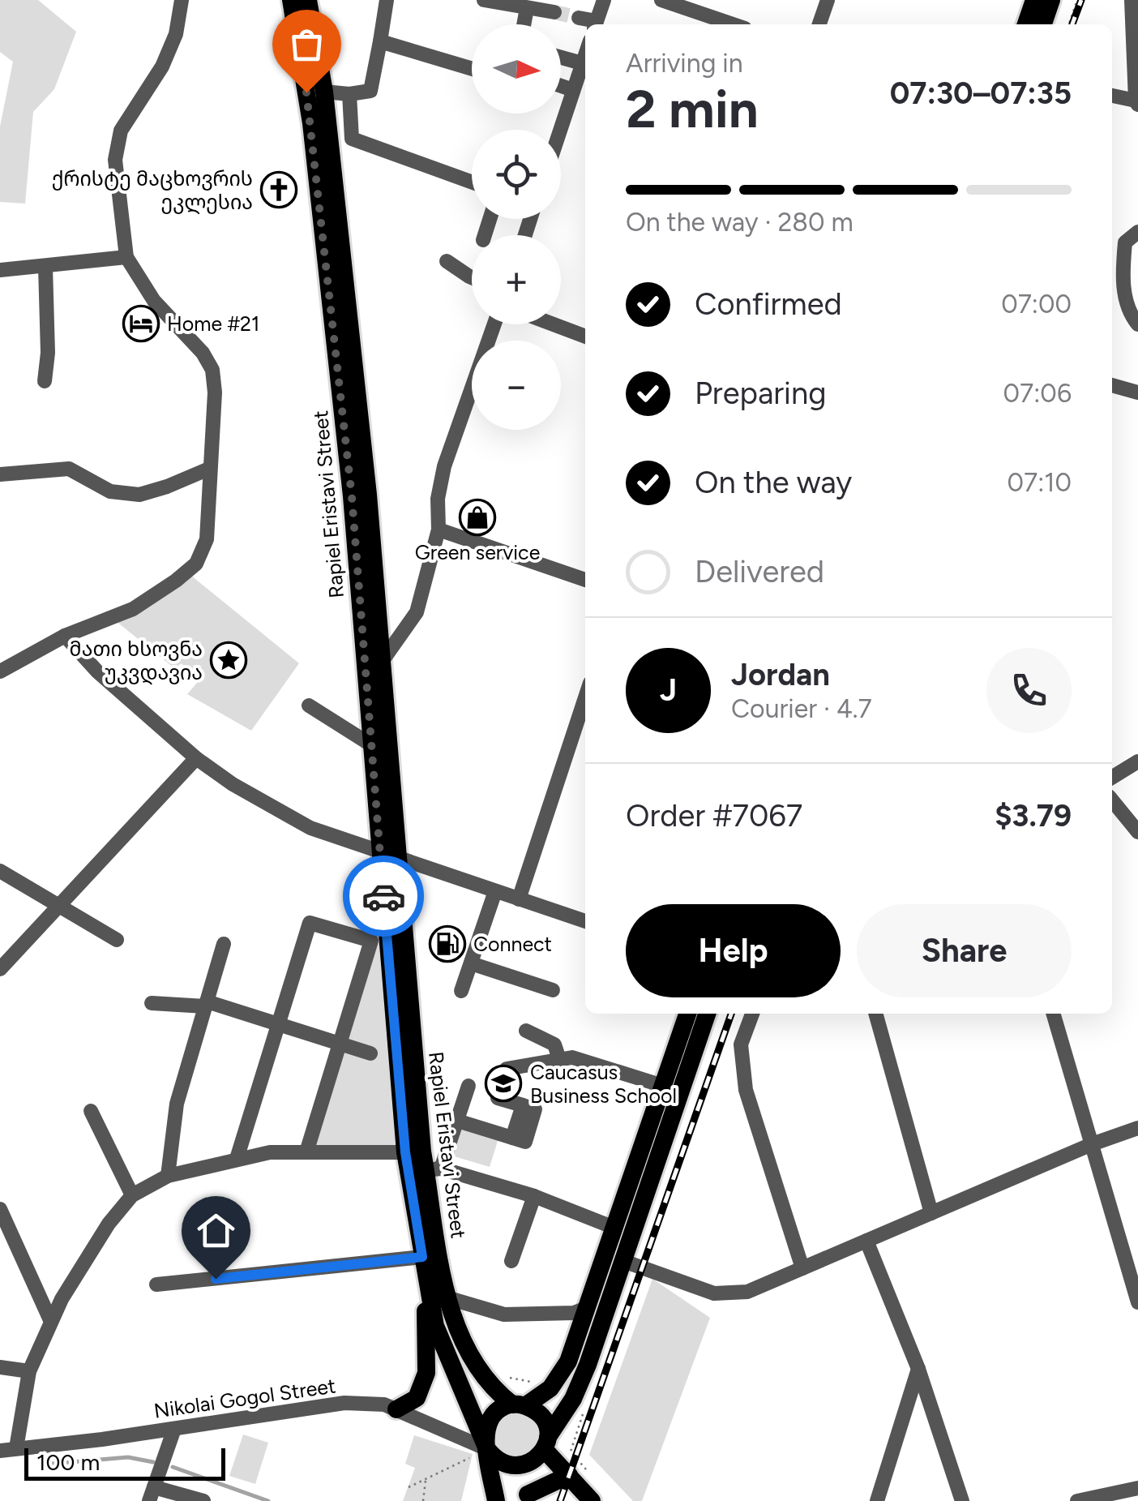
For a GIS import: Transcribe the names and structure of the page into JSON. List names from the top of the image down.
{
  "streets": {
    "main road": ["Rapiel Eristavi Street"],
    "street": ["Nikolai Gogol Street"]
  },
  "crossings": [
    ["Rapiel Eristavi Street", "Nikolai Gogol Street"]
  ],
  "places": {
    "church": ["ქრისტე მაცხოვრის ეკლესია"],
    "hotel": ["Home #21"],
    "shop": ["Green service"],
    "place": ["მათი ხსოვნა უკვდავია"],
    "fuel station": ["Connect"],
    "school or university": ["Caucasus Business School"]
  },
  "scale_bar": "100 m",
  "north": "right",
  "page": {
    "map_buttons": ["+", "−"],
    "heading": ["2 min", "Arriving in", "07:30–07:35"],
    "panel": [
      "Jordan",
      "Courier · 4.7",
      "Order #7067",
      "$3.79"
    ],
    "bar": "On the way · 280 m",
    "list": [
      ["Confirmed", "07:00"],
      ["Preparing", "07:06"],
      ["On the way", "07:10"],
      "Delivered"
    ],
    "round": "J",
    "buttons": ["Help", "Share"],
    "scale": "100 m"
  }
}
